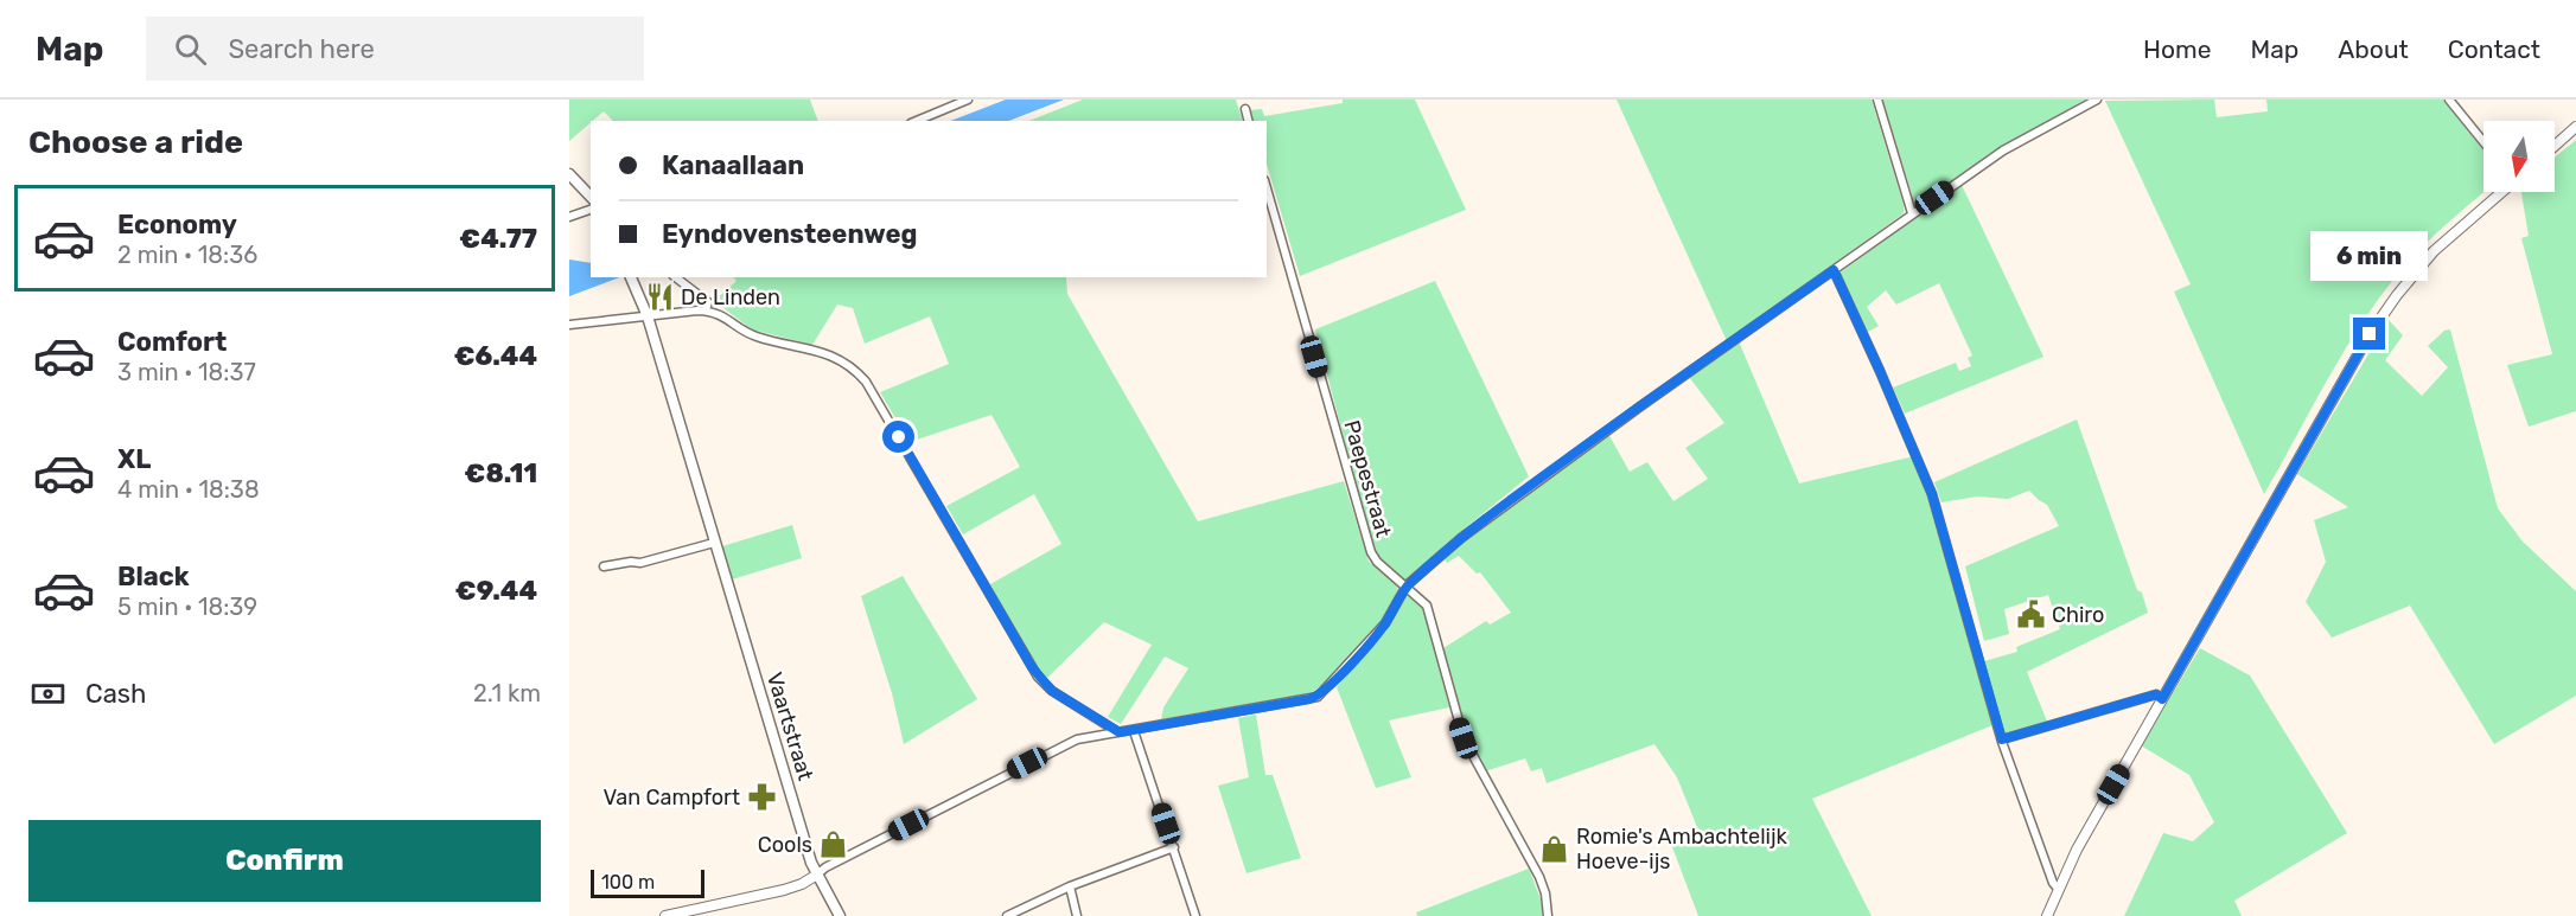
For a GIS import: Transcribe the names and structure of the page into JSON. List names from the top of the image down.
{
  "streets": {
    "main road": ["Vaartstraat"],
    "street": ["Paepestraat"]
  },
  "places": {
    "restaurant": ["De Linden"],
    "public building": ["Chiro"],
    "pharmacy": ["Van Campfort"],
    "shop": ["Cools", "Romie's Ambachtelijk Hoeve-ijs"]
  },
  "scale_bar": "100 m",
  "north": "bottom",
  "page": {
    "header": "Map",
    "search": "Search here",
    "nav": [
      "Home",
      "Map",
      "About",
      "Contact"
    ],
    "heading": "Choose a ride",
    "banner": ["Kanaallaan", "Eyndovensteenweg"],
    "list": [
      {
        "name": "Economy",
        "note": "2 min · 18:36",
        "value": "€4.77"
      },
      {
        "name": "Comfort",
        "note": "3 min · 18:37",
        "value": "€6.44"
      },
      {
        "name": "XL",
        "note": "4 min · 18:38",
        "value": "€8.11"
      },
      {
        "name": "Black",
        "note": "5 min · 18:39",
        "value": "€9.44"
      }
    ],
    "bubble": "6 min",
    "pay": ["Cash", "2.1 km"],
    "buttons": "Confirm",
    "scale": "100 m"
  }
}
